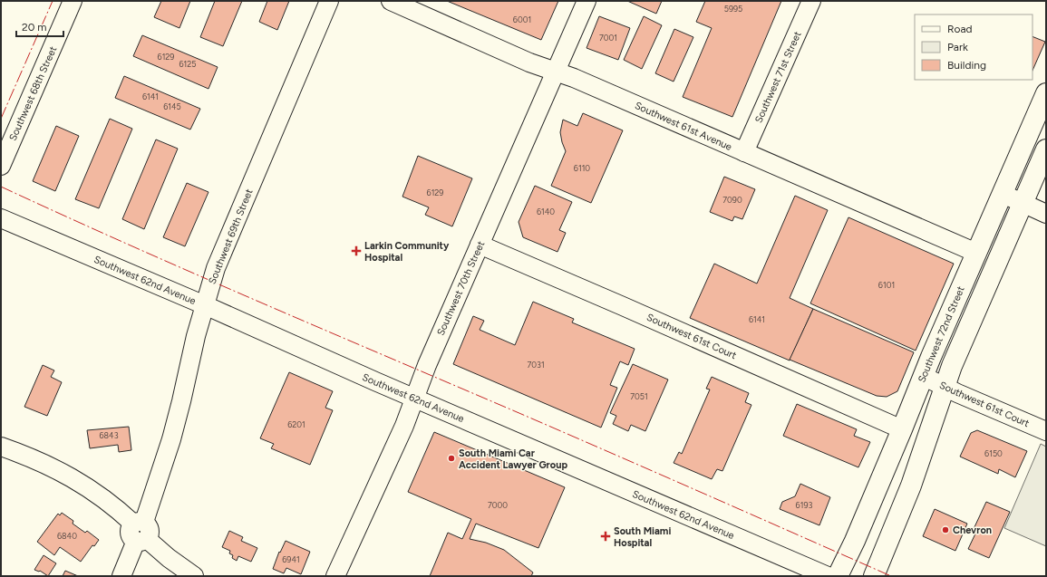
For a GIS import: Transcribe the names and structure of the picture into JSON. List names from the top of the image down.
{
  "streets": {
    "main road": ["Southwest 72nd Street"],
    "street": [
      "Southwest 71st Street",
      "Southwest 68th Street",
      "Southwest 61st Avenue",
      "Southwest 69th Street",
      "Southwest 62nd Avenue",
      "Southwest 70th Street",
      "Southwest 61st Court"
    ]
  },
  "crossings": [
    ["Southwest 71st Street", "Southwest 61st Avenue"],
    ["Southwest 61st Avenue", "Southwest 70th Street"],
    ["Southwest 61st Avenue", "Southwest 72nd Street"],
    ["Southwest 69th Street", "Southwest 62nd Avenue"],
    ["Southwest 62nd Avenue", "Southwest 70th Street"],
    ["Southwest 70th Street", "Southwest 61st Court"],
    ["Southwest 72nd Street", "Southwest 61st Court"]
  ],
  "places": {
    "health": ["Larkin Community Hospital", "South Miami Hospital"],
    "other": ["South Miami Car Accident Lawyer Group", "Chevron"]
  },
  "house_numbers": [
    "5995",
    "6001",
    "7001",
    "6129",
    "6125",
    "6141",
    "6145",
    "6110",
    "6129",
    "7090",
    "6140",
    "6101",
    "6141",
    "7031",
    "7051",
    "6201",
    "6843",
    "6150",
    "7000",
    "6193",
    "6840",
    "6941"
  ],
  "legend": ["Road", "Park", "Building"],
  "scale_bar": "20 m"
}
